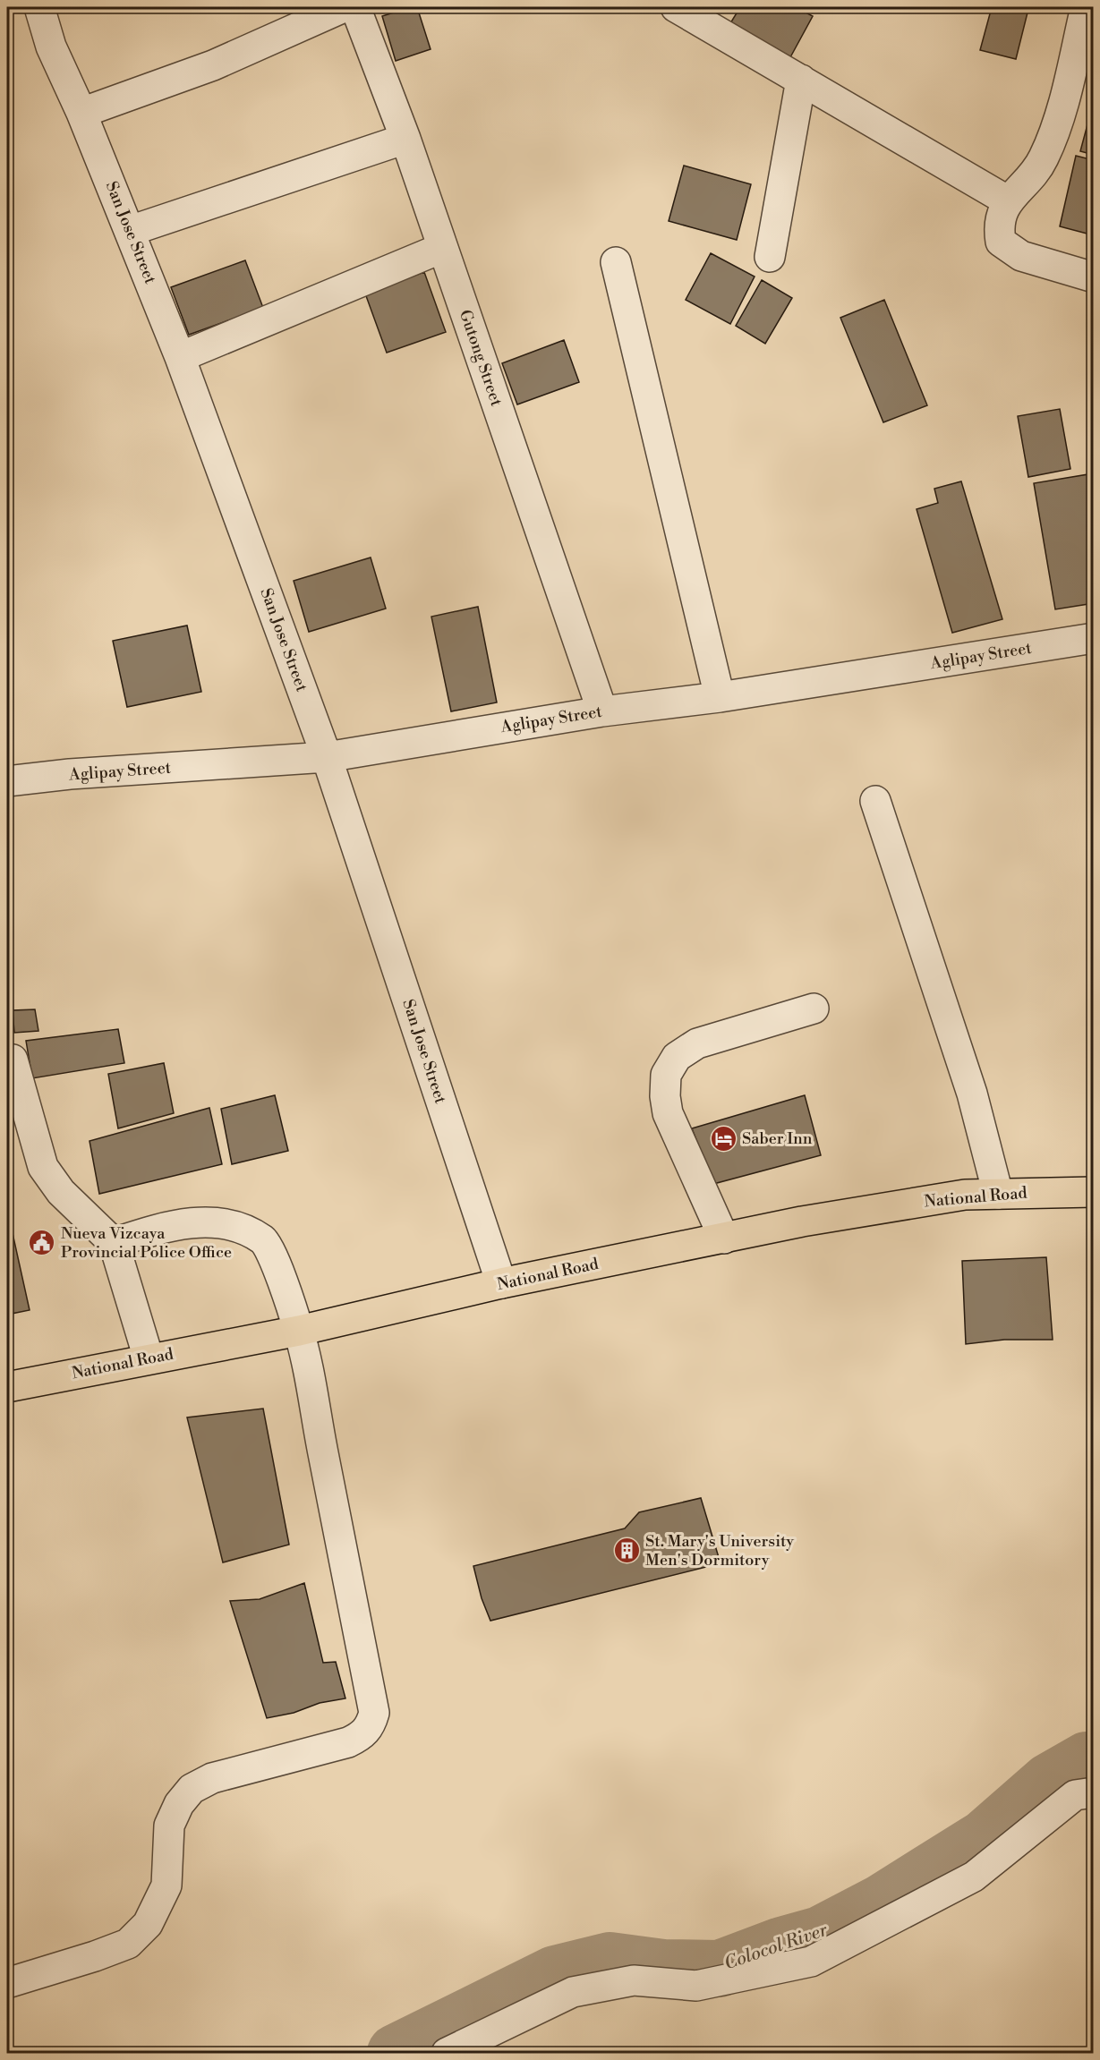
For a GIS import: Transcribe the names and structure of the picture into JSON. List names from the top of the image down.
{
  "streets": {
    "main road": ["National Road"],
    "street": ["San Jose Street", "Gutong Street", "Aglipay Street"]
  },
  "crossings": [
    ["San Jose Street", "Aglipay Street"],
    ["San Jose Street", "National Road"],
    ["Gutong Street", "Aglipay Street"]
  ],
  "water": ["Colocol River"],
  "places": {
    "hotel": ["Saber Inn"],
    "public building": ["Nueva Vizcaya Provincial Police Office"],
    "building": ["St. Mary's University Men's Dormitory"]
  }
}
